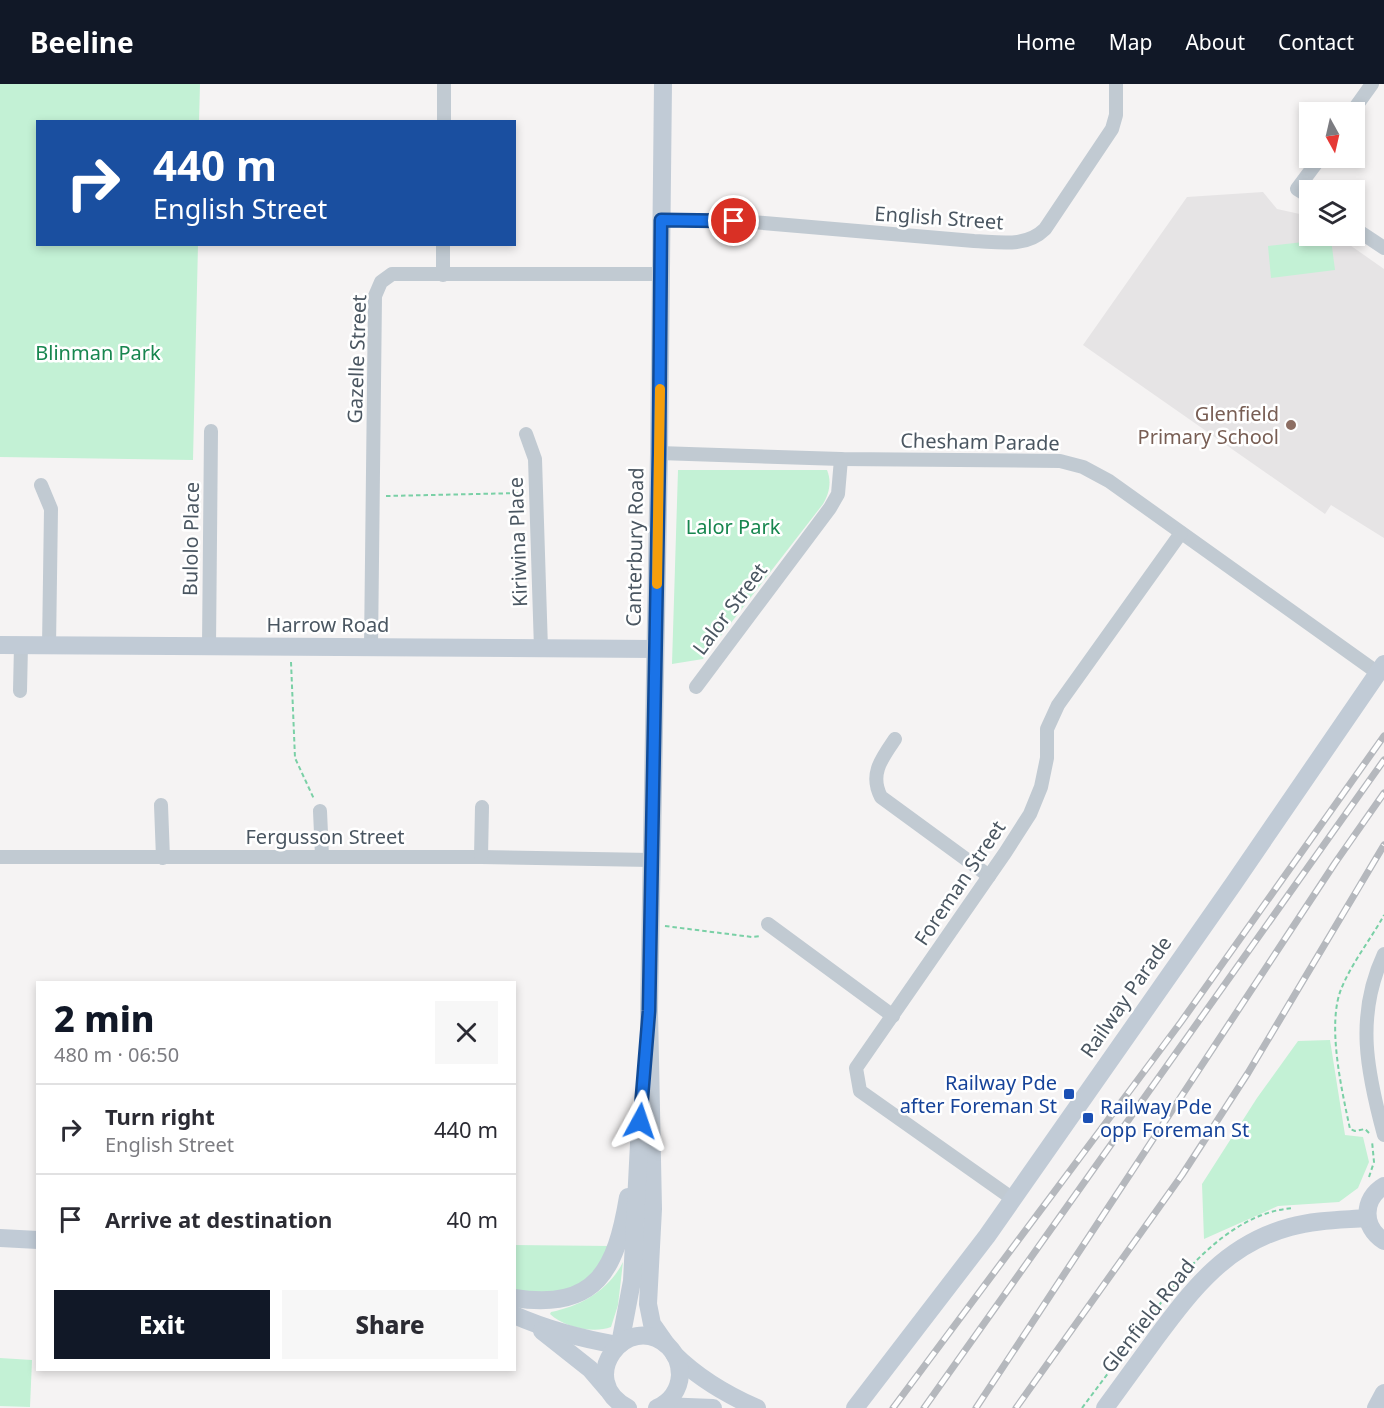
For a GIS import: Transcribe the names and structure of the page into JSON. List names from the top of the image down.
{
  "streets": {
    "main road": [
      "Canterbury Road",
      "Harrow Road",
      "Railway Parade",
      "Glenfield Road"
    ],
    "street": [
      "English Street",
      "Gazelle Street",
      "Chesham Parade",
      "Bulolo Place",
      "Kiriwina Place",
      "Lalor Street",
      "Fergusson Street",
      "Foreman Street"
    ]
  },
  "crossings": [
    ["English Street", "Canterbury Road"],
    ["Gazelle Street", "Canterbury Road"],
    ["Gazelle Street", "Harrow Road"],
    ["Chesham Parade", "Canterbury Road"],
    ["Chesham Parade", "Lalor Street"],
    ["Chesham Parade", "Foreman Street"],
    ["Chesham Parade", "Railway Parade"],
    ["Bulolo Place", "Harrow Road"],
    ["Kiriwina Place", "Harrow Road"],
    ["Canterbury Road", "Harrow Road"],
    ["Canterbury Road", "Fergusson Street"],
    ["Foreman Street", "Railway Parade"]
  ],
  "parks": ["Blinman Park", "Lalor Park"],
  "places": {
    "other": ["Glenfield Primary School"],
    "transit": ["Railway Pde after Foreman St", "Railway Pde opp Foreman St"]
  },
  "north": "bottom",
  "page": {
    "header": "Beeline",
    "nav": [
      "Home",
      "Map",
      "About",
      "Contact"
    ],
    "turn": ["440 m", "English Street"],
    "heading": ["2 min", "480 m · 06:50"],
    "list": [
      {
        "name": "Turn right",
        "note": "English Street",
        "value": "440 m"
      },
      {
        "name": "Arrive at destination",
        "value": "40 m"
      }
    ],
    "buttons": ["Exit", "Share"]
  }
}
